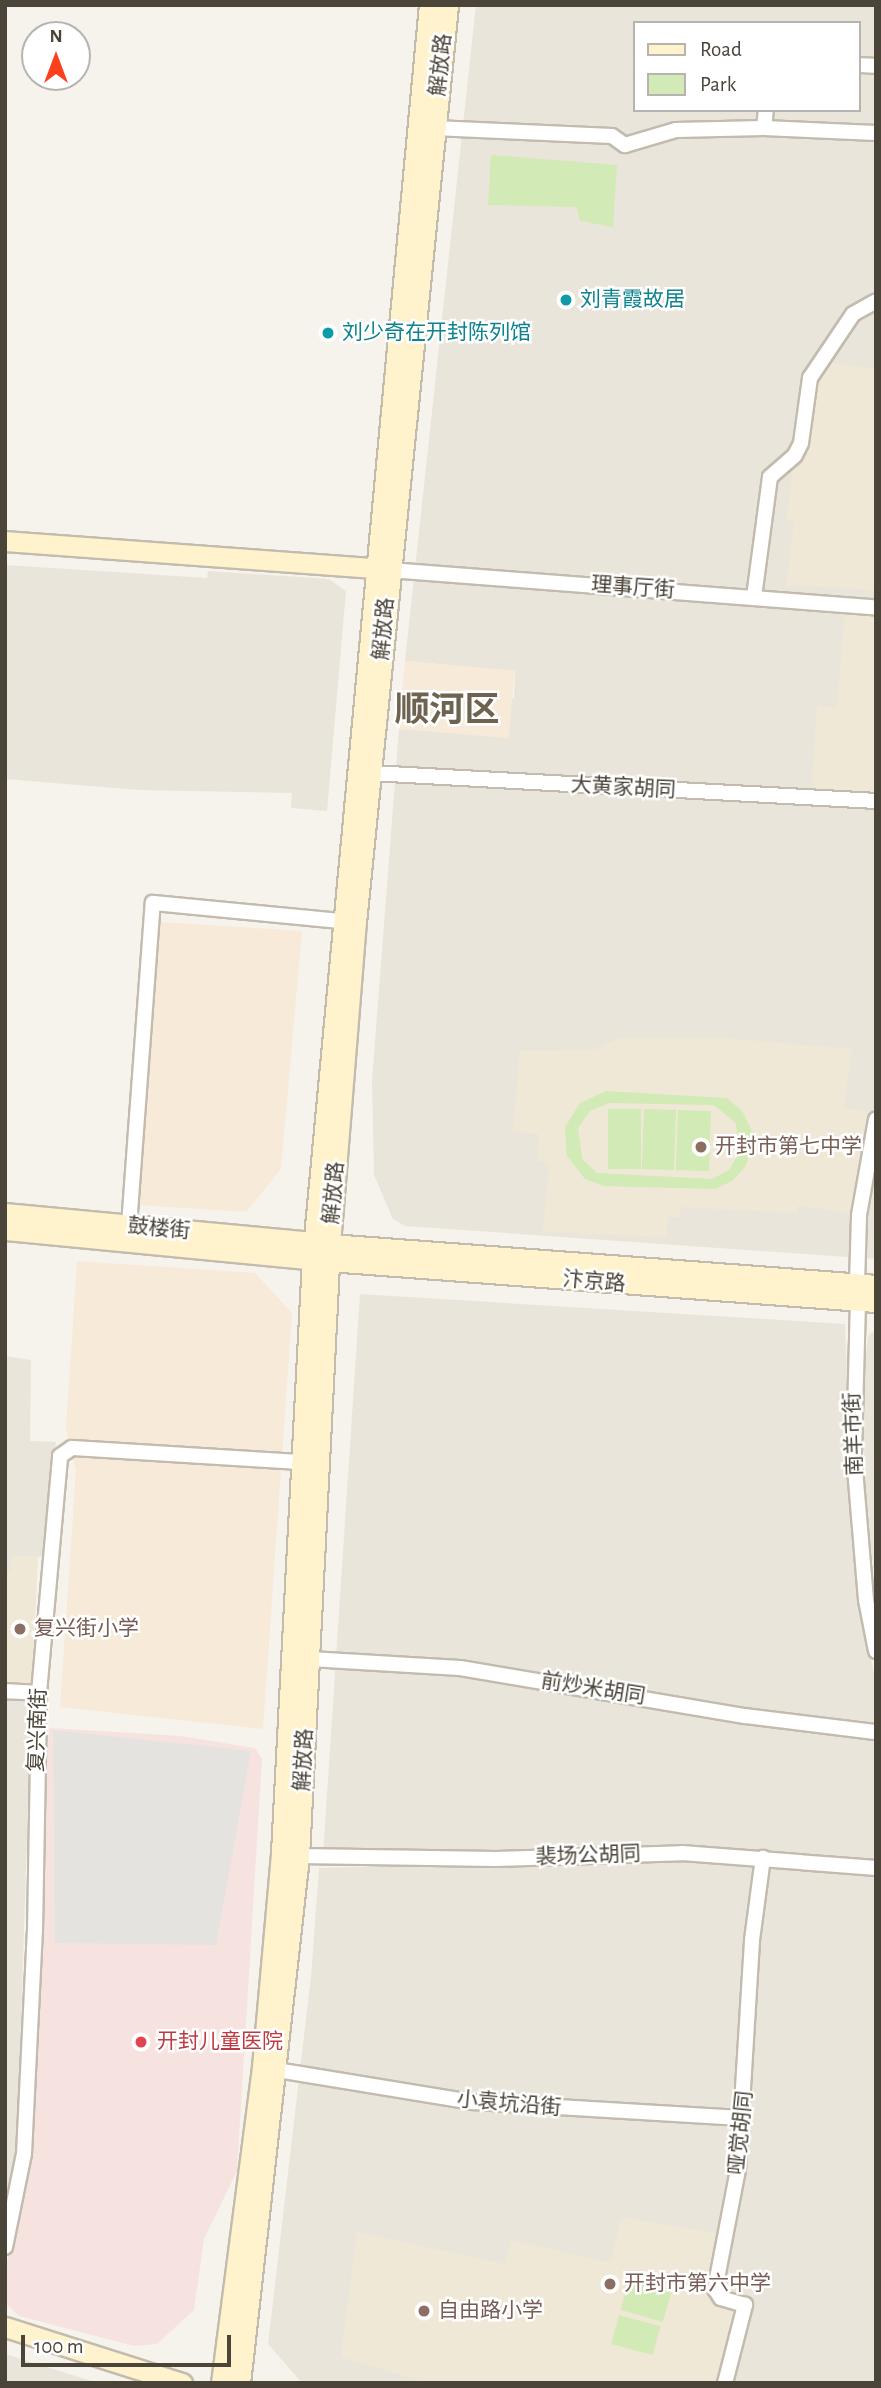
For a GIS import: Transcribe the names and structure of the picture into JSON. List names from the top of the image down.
{
  "streets": {
    "main road": ["解放路", "鼓楼街", "汴京路"],
    "street": [
      "理事厅街",
      "大黄家胡同",
      "南羊市街",
      "前炒米胡同",
      "复兴南街",
      "裴场公胡同",
      "小袁坑沿街",
      "哑觉胡同"
    ]
  },
  "crossings": [
    ["解放路", "理事厅街"],
    ["解放路", "大黄家胡同"],
    ["解放路", "鼓楼街"],
    ["解放路", "汴京路"],
    ["解放路", "前炒米胡同"],
    ["解放路", "复兴南街"],
    ["解放路", "裴场公胡同"],
    ["解放路", "小袁坑沿街"],
    ["鼓楼街", "汴京路"],
    ["汴京路", "南羊市街"],
    ["裴场公胡同", "哑觉胡同"],
    ["小袁坑沿街", "哑觉胡同"]
  ],
  "districts": ["顺河区"],
  "places": [
    "刘青霞故居",
    "刘少奇在开封陈列馆",
    "开封市第七中学",
    "复兴街小学",
    "开封儿童医院",
    "开封市第六中学",
    "自由路小学"
  ],
  "legend": ["Road", "Park"],
  "scale_bar": "100 m",
  "north": "top"
}
